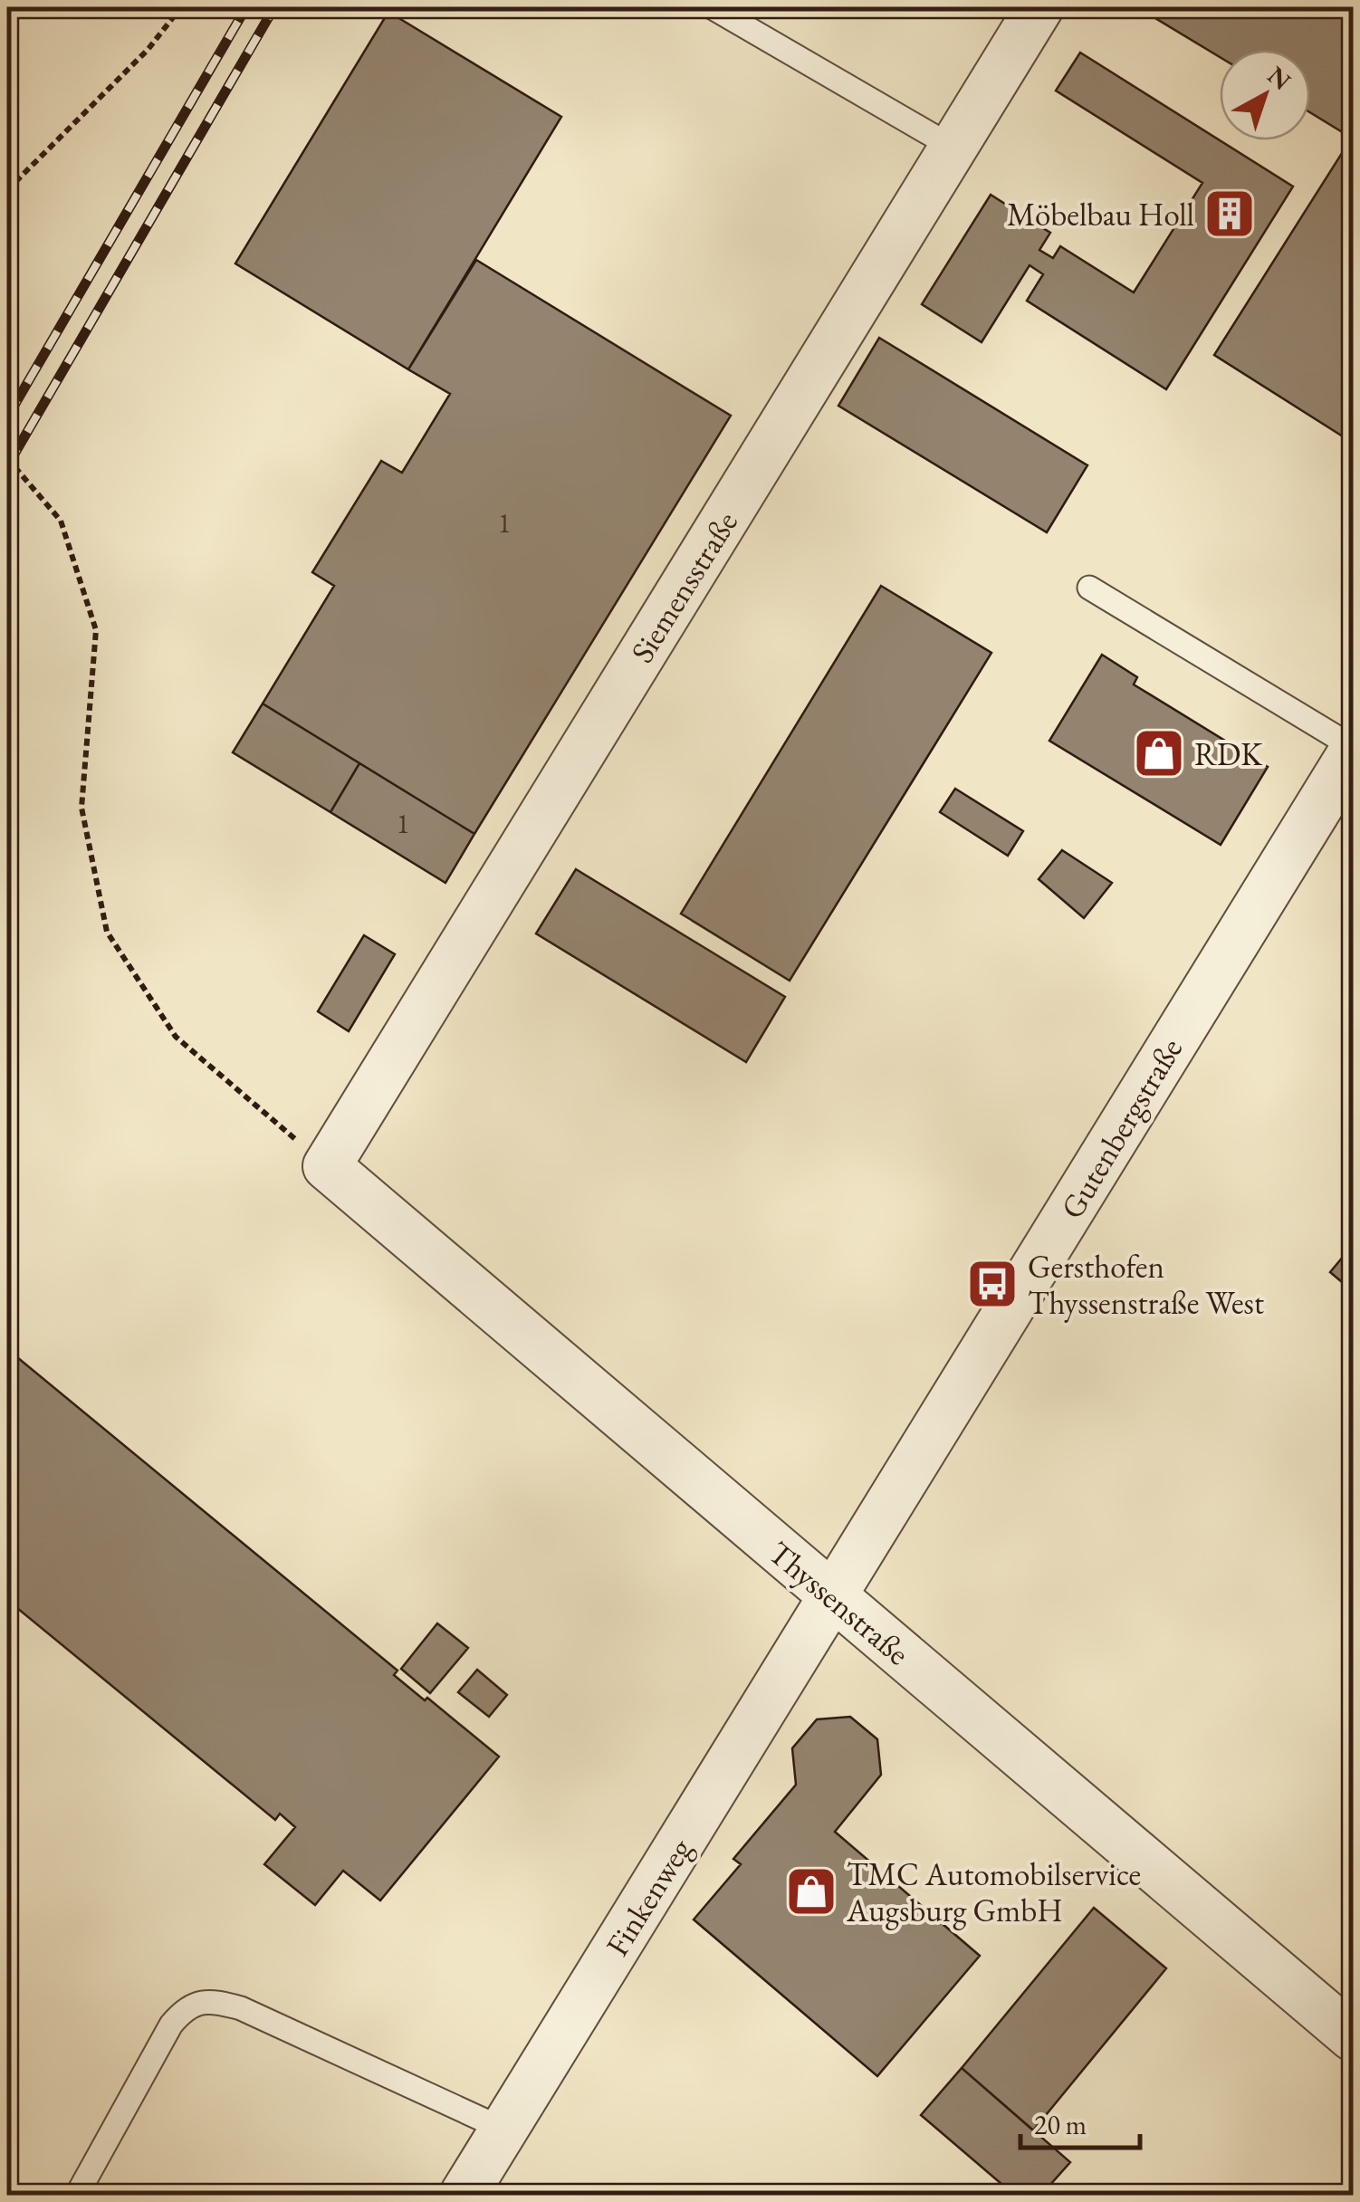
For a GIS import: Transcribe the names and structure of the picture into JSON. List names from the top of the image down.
{
  "streets": {
    "street": [
      "Siemensstraße",
      "Gutenbergstraße",
      "Thyssenstraße",
      "Finkenweg"
    ]
  },
  "crossings": [
    ["Siemensstraße", "Thyssenstraße"],
    ["Gutenbergstraße", "Thyssenstraße"],
    ["Gutenbergstraße", "Finkenweg"],
    ["Thyssenstraße", "Finkenweg"]
  ],
  "places": {
    "building": ["Möbelbau Holl"],
    "shop": ["RDK", "TMC Automobilservice Augsburg GmbH"],
    "bus stop": ["Gersthofen Thyssenstraße West"]
  },
  "house_numbers": ["1", "1"],
  "scale_bar": "20 m",
  "north": "top right"
}
